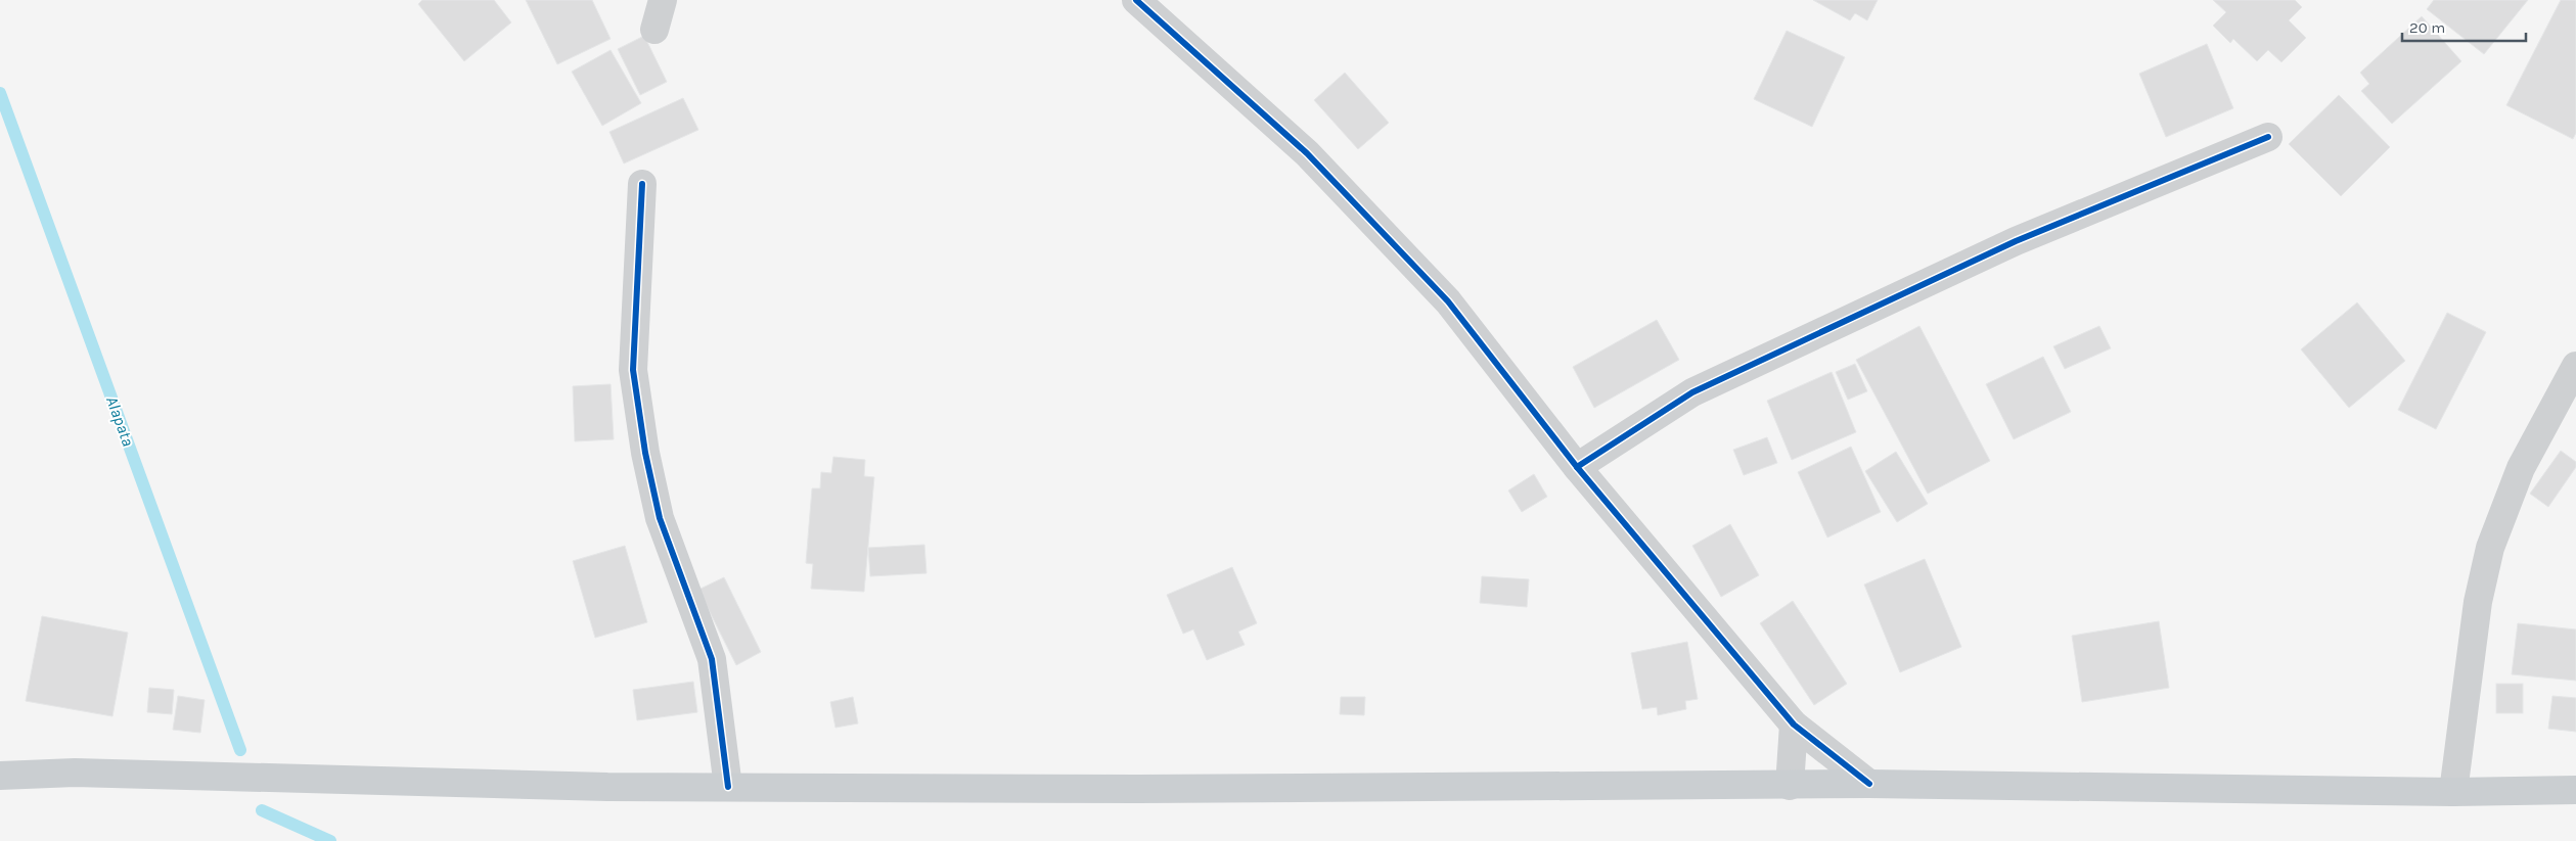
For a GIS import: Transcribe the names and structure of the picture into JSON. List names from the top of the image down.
{
  "water": ["Alapata"],
  "scale_bar": "20 m"
}
